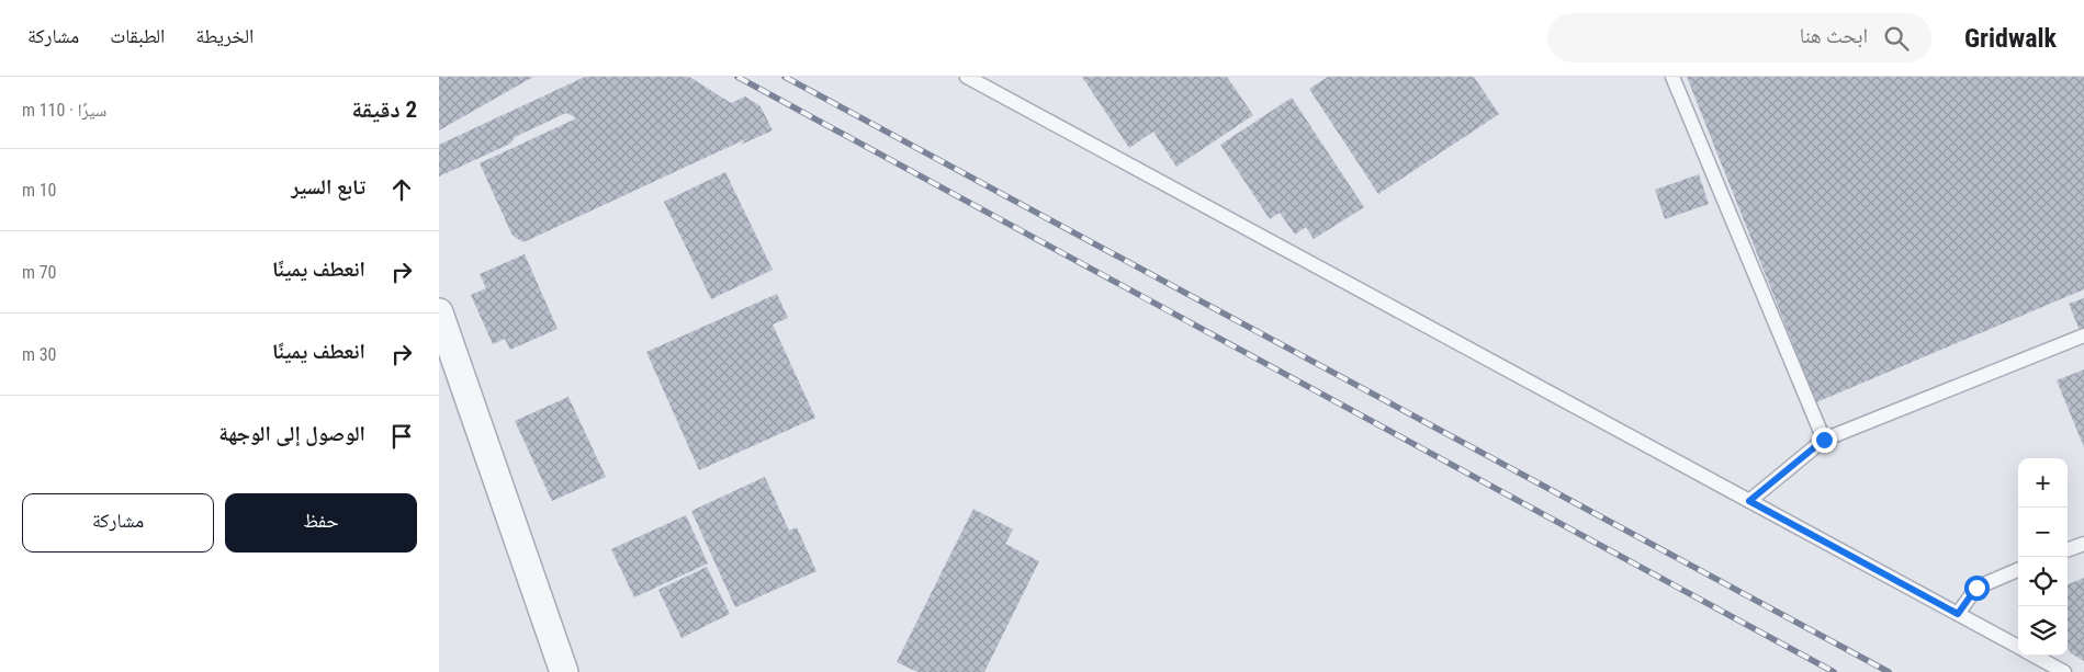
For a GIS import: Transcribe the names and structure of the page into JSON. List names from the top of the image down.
{
  "page": {
    "header": "Gridwalk",
    "search": "ابحث هنا",
    "nav": ["الخريطة", "الطبقات", "مشاركة"],
    "heading": ["2 دقيقة", "سيرًا · 110 m"],
    "list": [
      ["تابع السير", "10 m"],
      ["انعطف يمينًا", "70 m"],
      ["انعطف يمينًا", "30 m"],
      "الوصول إلى الوجهة"
    ],
    "map_buttons": ["+", "−"],
    "buttons": ["حفظ", "مشاركة"]
  }
}
